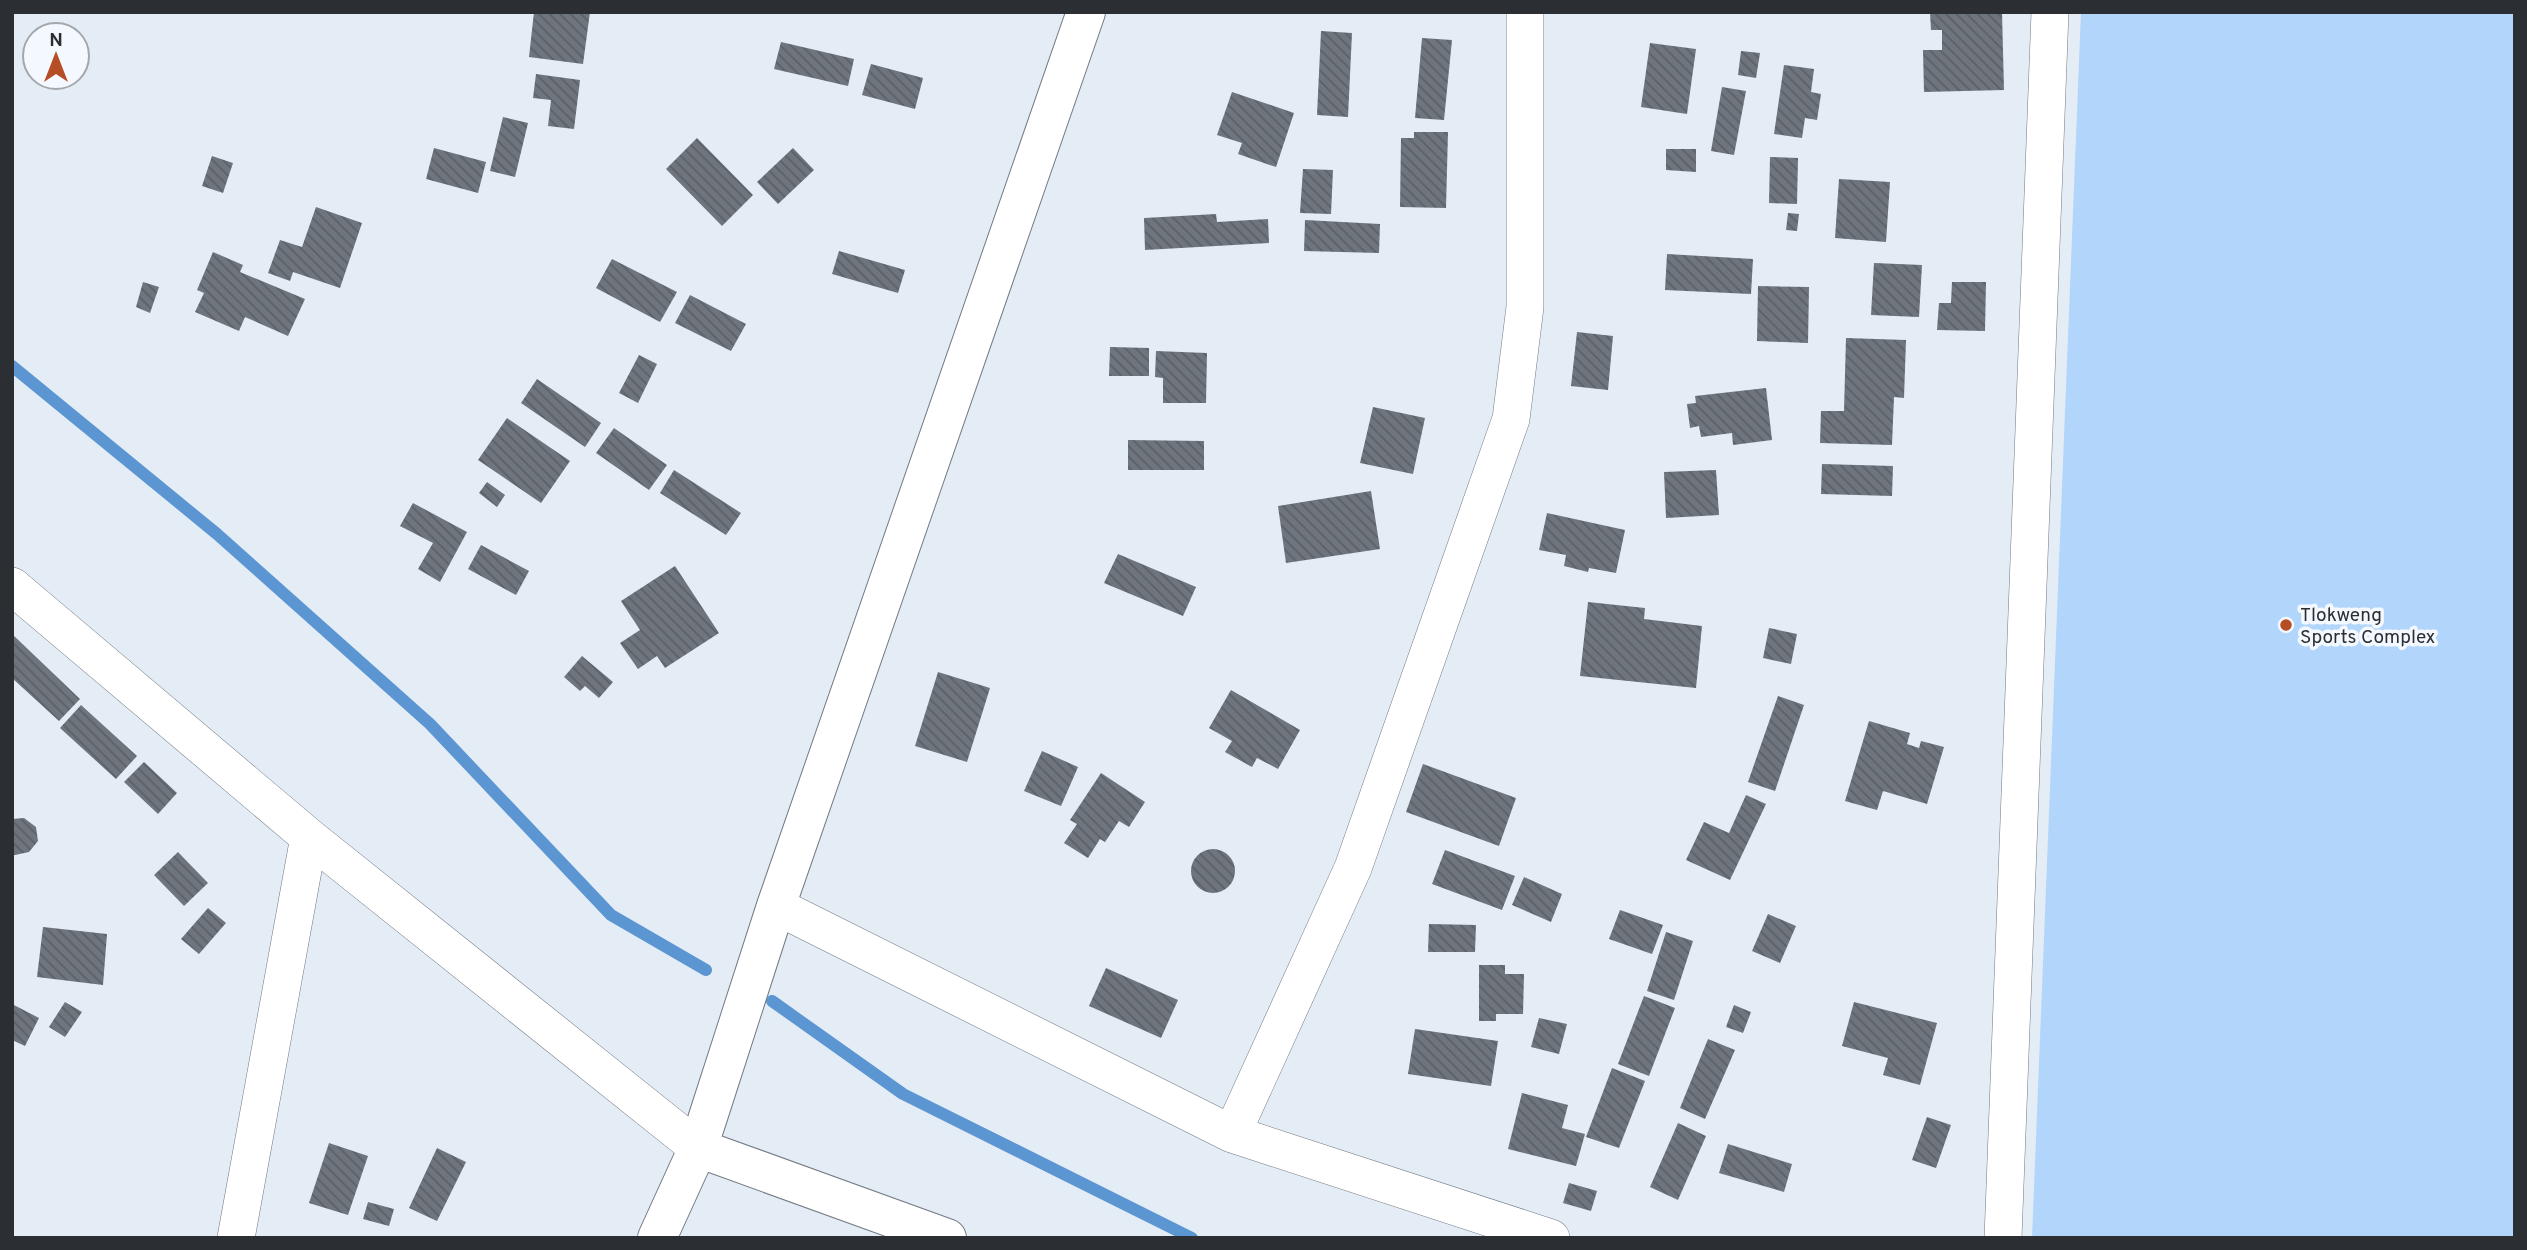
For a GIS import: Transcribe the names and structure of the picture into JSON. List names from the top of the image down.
{
  "places": ["Tlokweng Sports Complex"],
  "north": "top"
}
